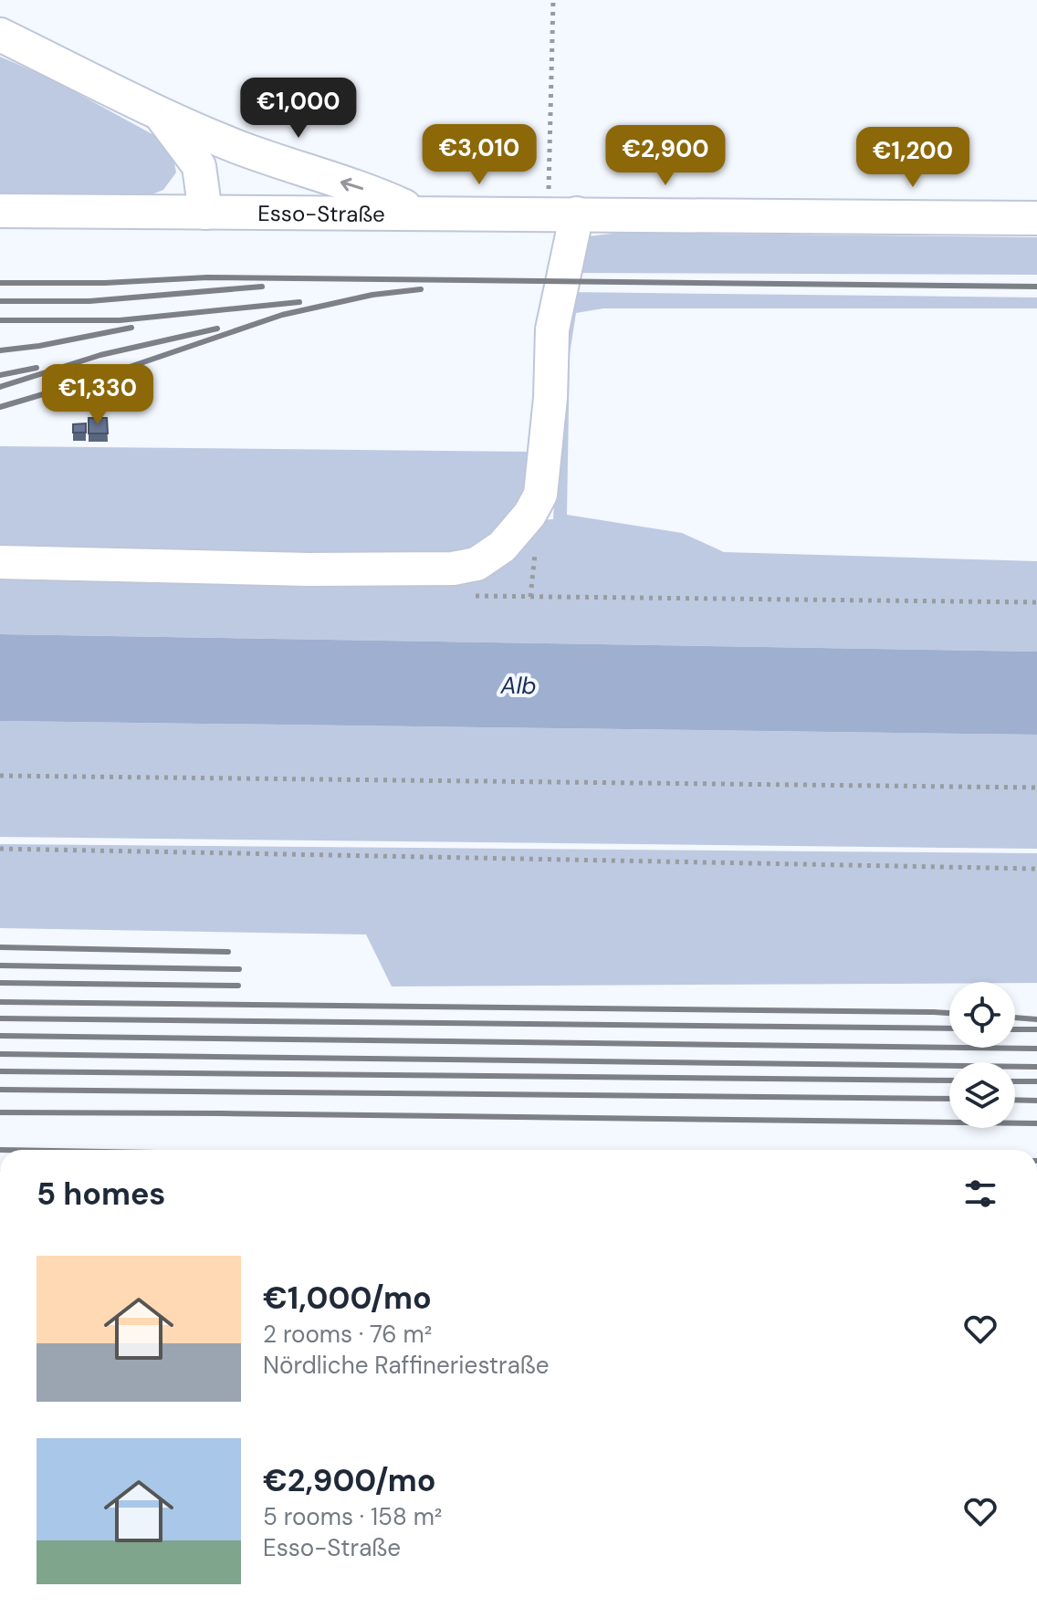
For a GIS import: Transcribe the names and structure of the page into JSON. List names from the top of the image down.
{
  "streets": {
    "street": ["Esso-Straße"]
  },
  "water": ["Alb"],
  "page": {
    "price": [
      "€1,000",
      "€3,010",
      "€2,900",
      "€1,200",
      "€1,330"
    ],
    "heading": "5 homes",
    "list": [
      {
        "name": "€1,000/mo",
        "note": "2 rooms · 76 m² · Nördliche Raffineriestraße"
      },
      {
        "name": "€2,900/mo",
        "note": "5 rooms · 158 m² · Esso-Straße"
      }
    ]
  }
}
